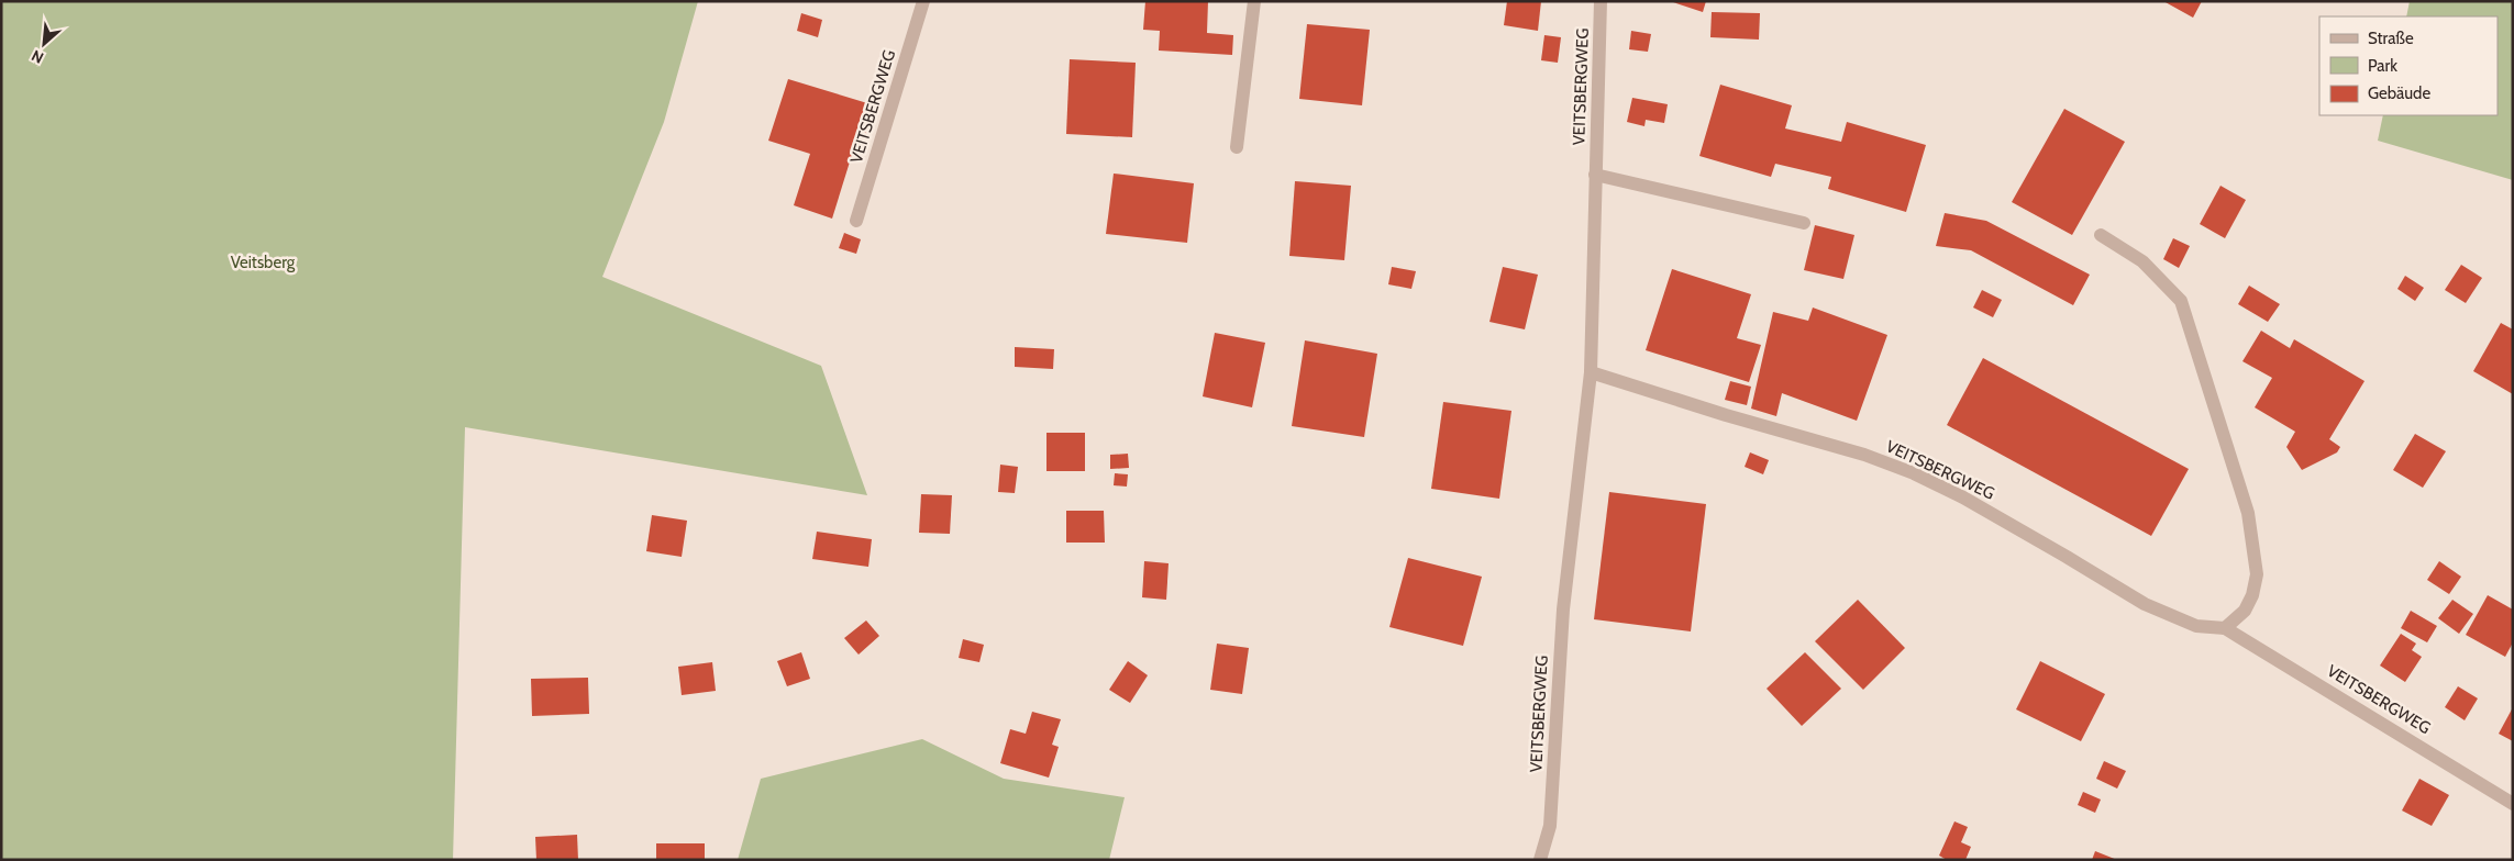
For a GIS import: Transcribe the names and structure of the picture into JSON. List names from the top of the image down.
{
  "streets": {
    "street": ["VEITSBERGWEG"]
  },
  "parks": ["Veitsberg"],
  "legend": ["Straße", "Park", "Gebäude"],
  "north": "bottom left"
}
